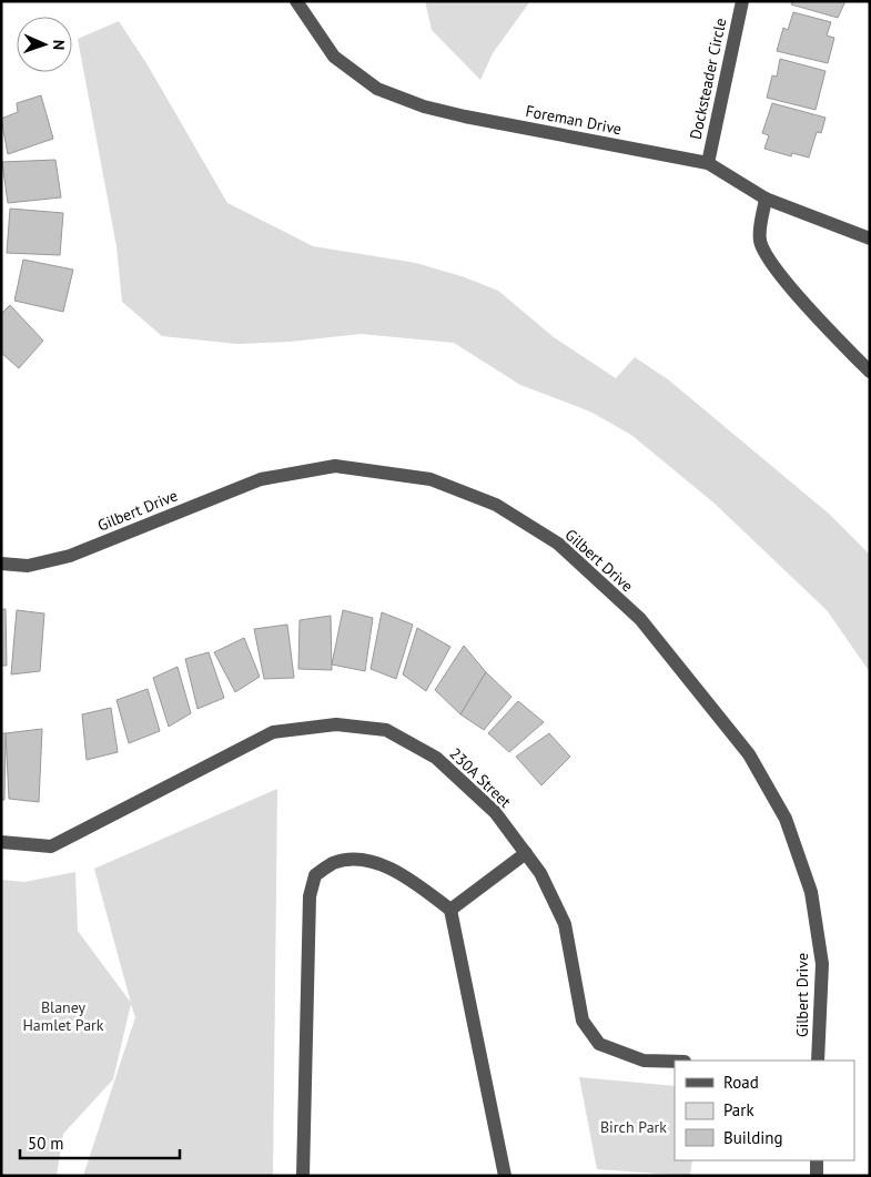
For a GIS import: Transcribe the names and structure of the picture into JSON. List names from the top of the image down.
{
  "streets": {
    "street": [
      "Docksteader Circle",
      "Foreman Drive",
      "Gilbert Drive",
      "230A Street"
    ]
  },
  "crossings": [
    ["Docksteader Circle", "Foreman Drive"]
  ],
  "parks": ["Blaney Hamlet Park", "Birch Park"],
  "legend": ["Road", "Park", "Building"],
  "scale_bar": "50 m",
  "north": "right"
}
